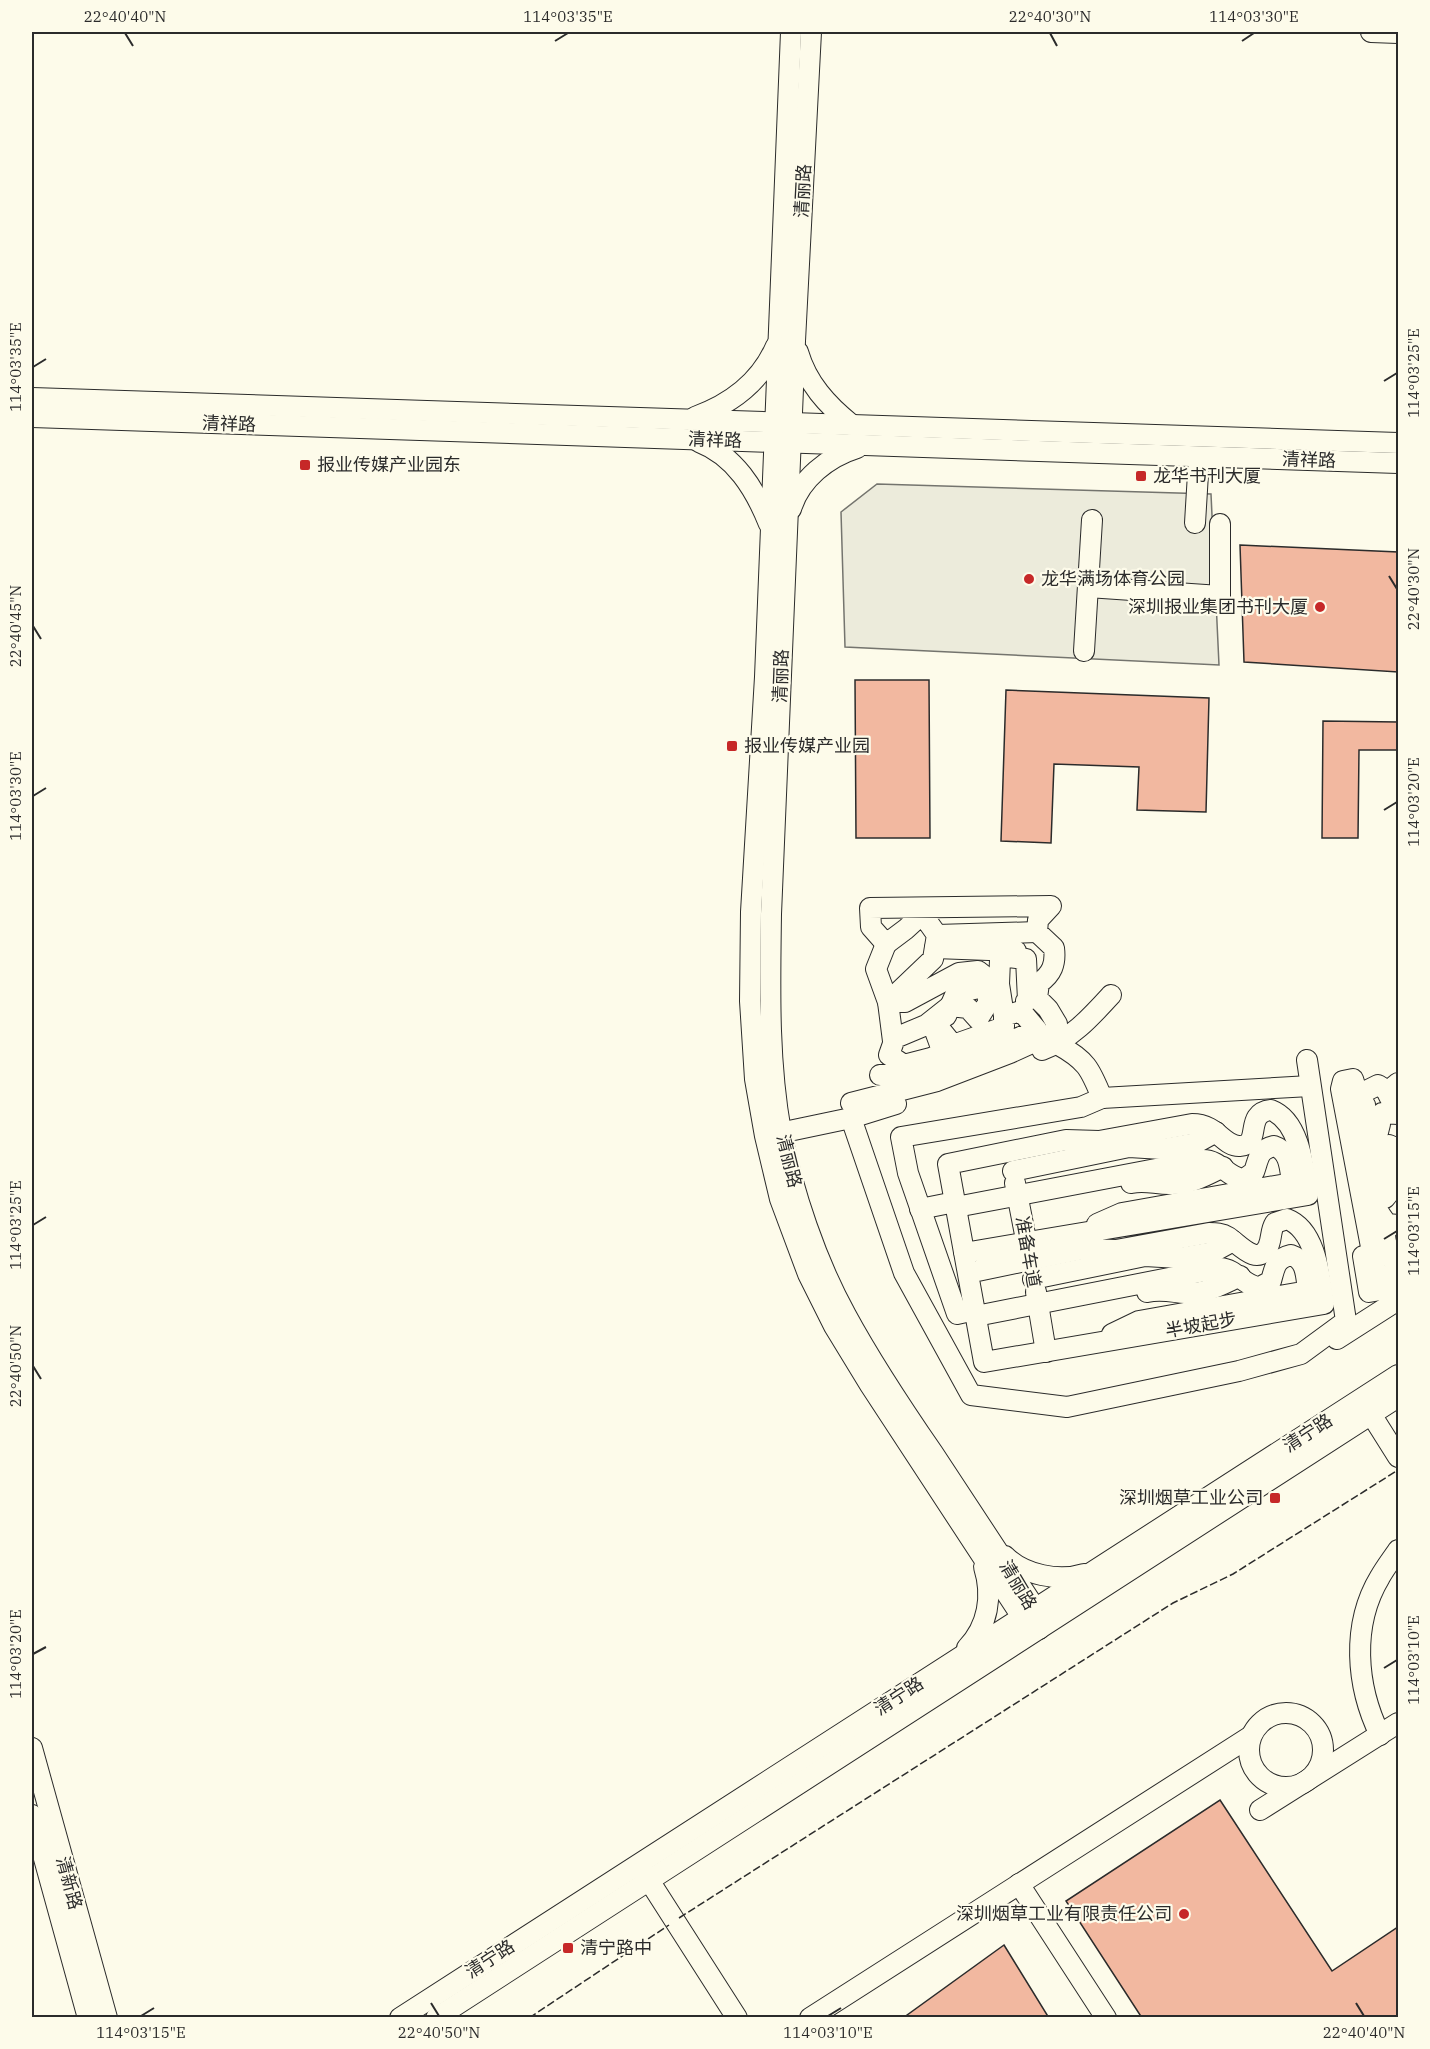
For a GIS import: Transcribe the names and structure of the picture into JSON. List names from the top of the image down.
{
  "streets": {
    "street": [
      "清丽路",
      "清祥路",
      "准备车道",
      "半坡起步",
      "清宁路",
      "清新路"
    ]
  },
  "crossings": [
    ["清丽路", "清祥路"],
    ["清丽路", "清宁路"],
    ["准备车道", "半坡起步"]
  ],
  "places": {
    "transit": [
      "报业传媒产业园东",
      "龙华书刊大厦",
      "报业传媒产业园",
      "深圳烟草工业公司",
      "清宁路中"
    ],
    "other": ["龙华满场体育公园", "深圳报业集团书刊大厦", "深圳烟草工业有限责任公司"]
  },
  "coordinates": [
    "22°40'40\"N",
    "114°03'35\"E",
    "22°40'30\"N",
    "114°03'30\"E",
    "114°03'25\"E",
    "22°40'45\"N",
    "114°03'20\"E",
    "114°03'15\"E",
    "22°40'50\"N",
    "114°03'10\"E"
  ]
}
